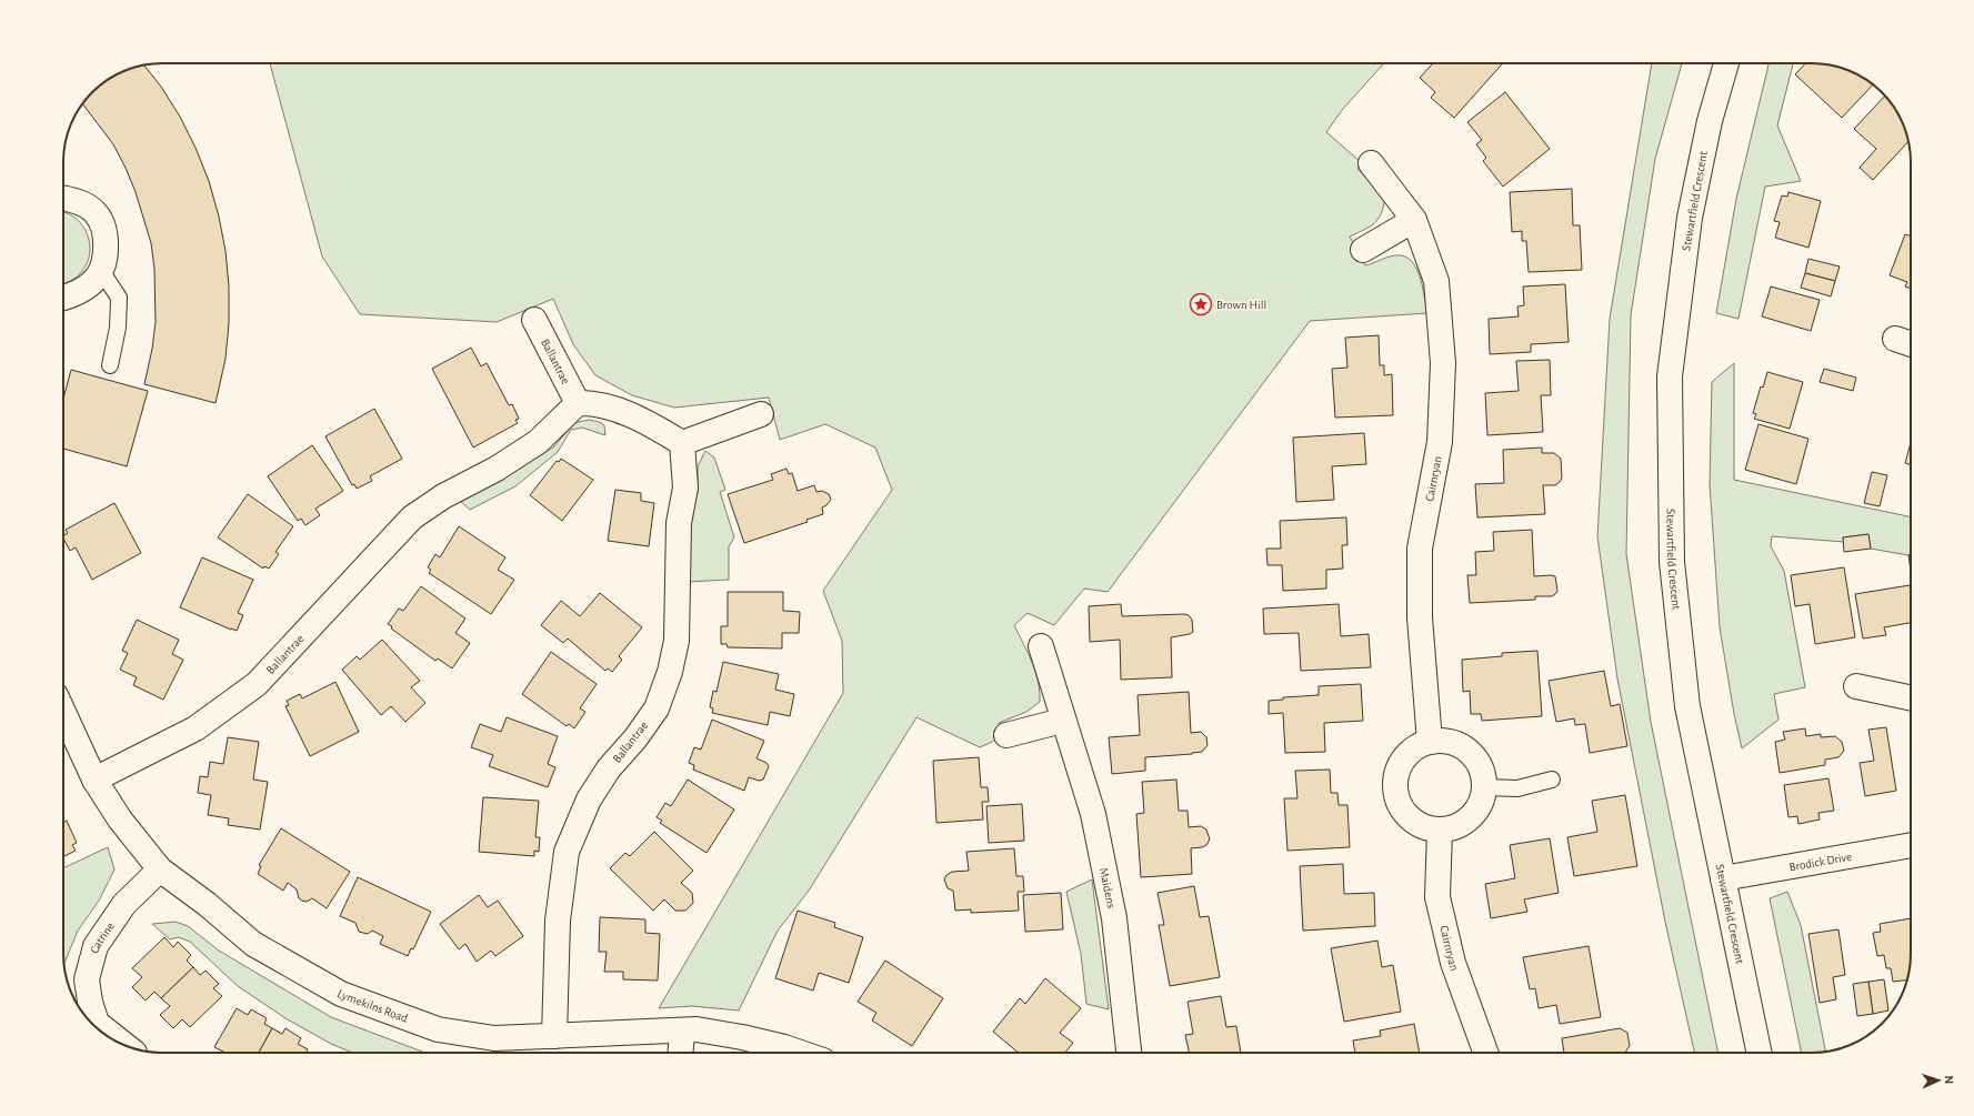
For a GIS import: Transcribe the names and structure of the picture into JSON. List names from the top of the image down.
{
  "streets": {
    "street": [
      "Stewartfield Crescent",
      "Ballantrae",
      "Cairnryan",
      "Brodick Drive",
      "Maidens",
      "Catrine",
      "Lymekilns Road"
    ]
  },
  "crossings": [
    ["Stewartfield Crescent", "Brodick Drive"],
    ["Ballantrae", "Lymekilns Road"],
    ["Catrine", "Lymekilns Road"]
  ],
  "places": {
    "place": ["Brown Hill"]
  },
  "north": "right"
}
